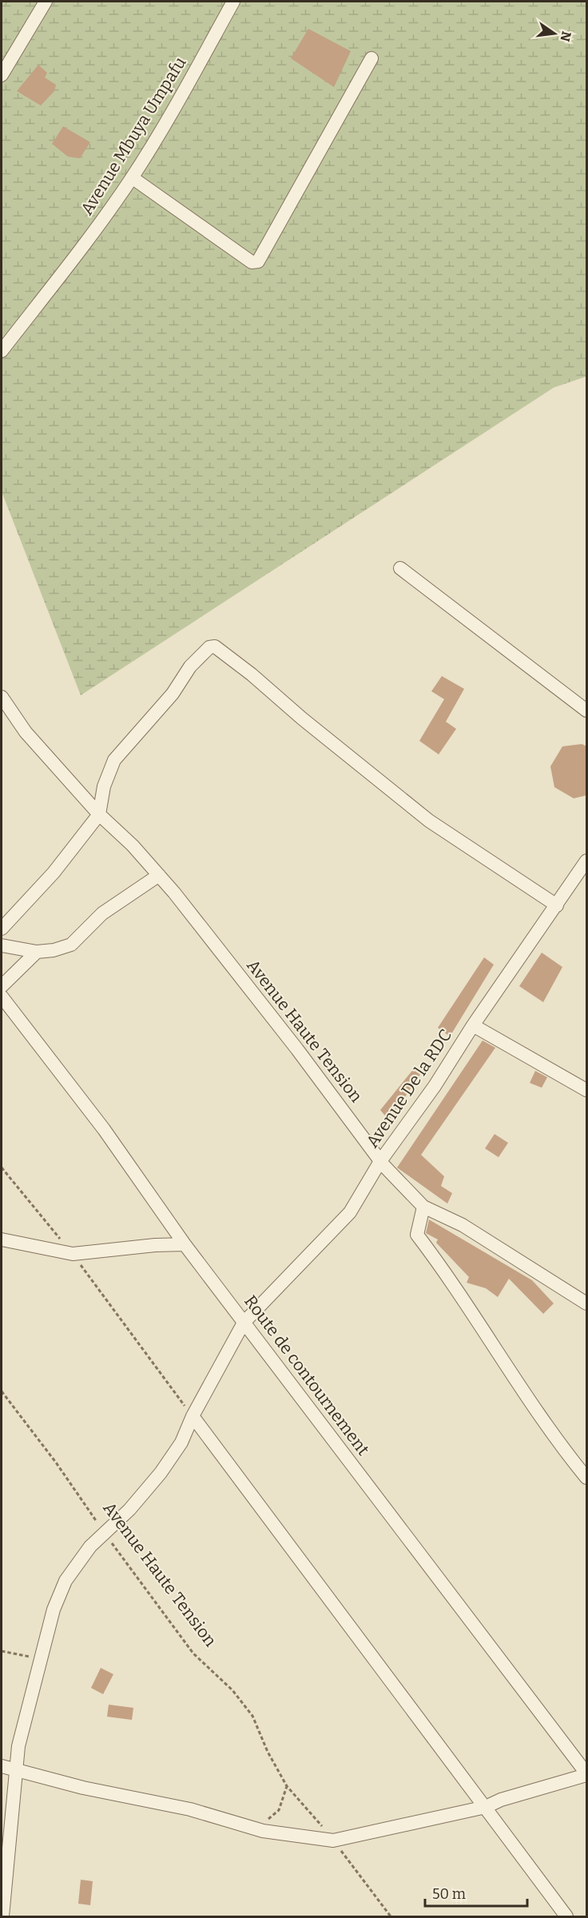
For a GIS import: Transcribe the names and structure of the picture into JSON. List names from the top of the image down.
{
  "streets": {
    "street": [
      "Avenue Mbuya Umpafu",
      "Avenue Haute Tension",
      "Avenue De la RDC",
      "Route de contournement"
    ]
  },
  "crossings": [
    ["Avenue Haute Tension", "Avenue De la RDC"],
    ["Avenue De la RDC", "Route de contournement"]
  ],
  "scale_bar": "50 m",
  "north": "right"
}
